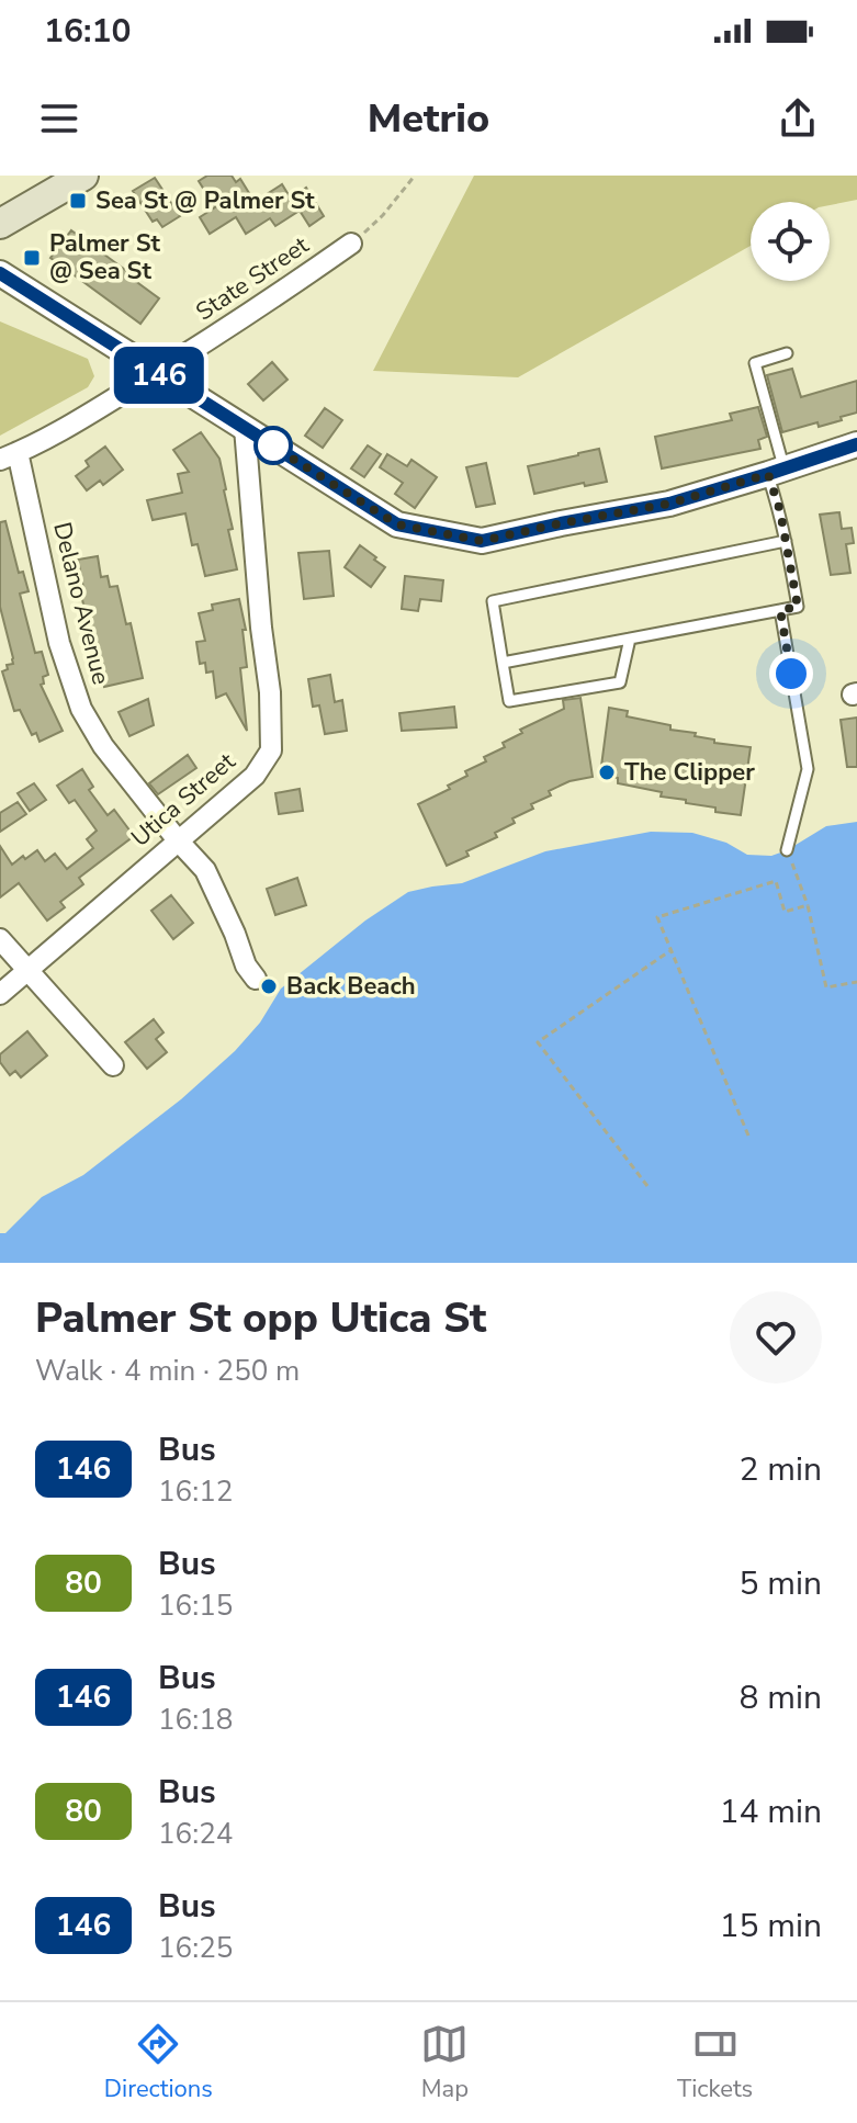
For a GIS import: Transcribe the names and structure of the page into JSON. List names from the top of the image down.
{
  "streets": {
    "street": ["State Street", "Delano Avenue", "Utica Street"]
  },
  "crossings": [
    ["State Street", "Delano Avenue"],
    ["Delano Avenue", "Utica Street"]
  ],
  "places": {
    "transit": ["Sea St @ Palmer St", "Palmer St @ Sea St"],
    "other": ["The Clipper", "Back Beach"]
  },
  "lines": ["bus line 146"],
  "page": {
    "status": "16:10",
    "header": "Metrio",
    "on_map": "146",
    "heading": ["Palmer St opp Utica St", "Walk · 4 min · 250 m"],
    "list": [
      {
        "mark": "146",
        "name": "Bus",
        "note": "16:12",
        "value": "2 min"
      },
      {
        "mark": "80",
        "name": "Bus",
        "note": "16:15",
        "value": "5 min"
      },
      {
        "mark": "146",
        "name": "Bus",
        "note": "16:18",
        "value": "8 min"
      },
      {
        "mark": "80",
        "name": "Bus",
        "note": "16:24",
        "value": "14 min"
      },
      {
        "mark": "146",
        "name": "Bus",
        "note": "16:25",
        "value": "15 min"
      }
    ],
    "tabs": ["Directions", "Map", "Tickets"]
  }
}
